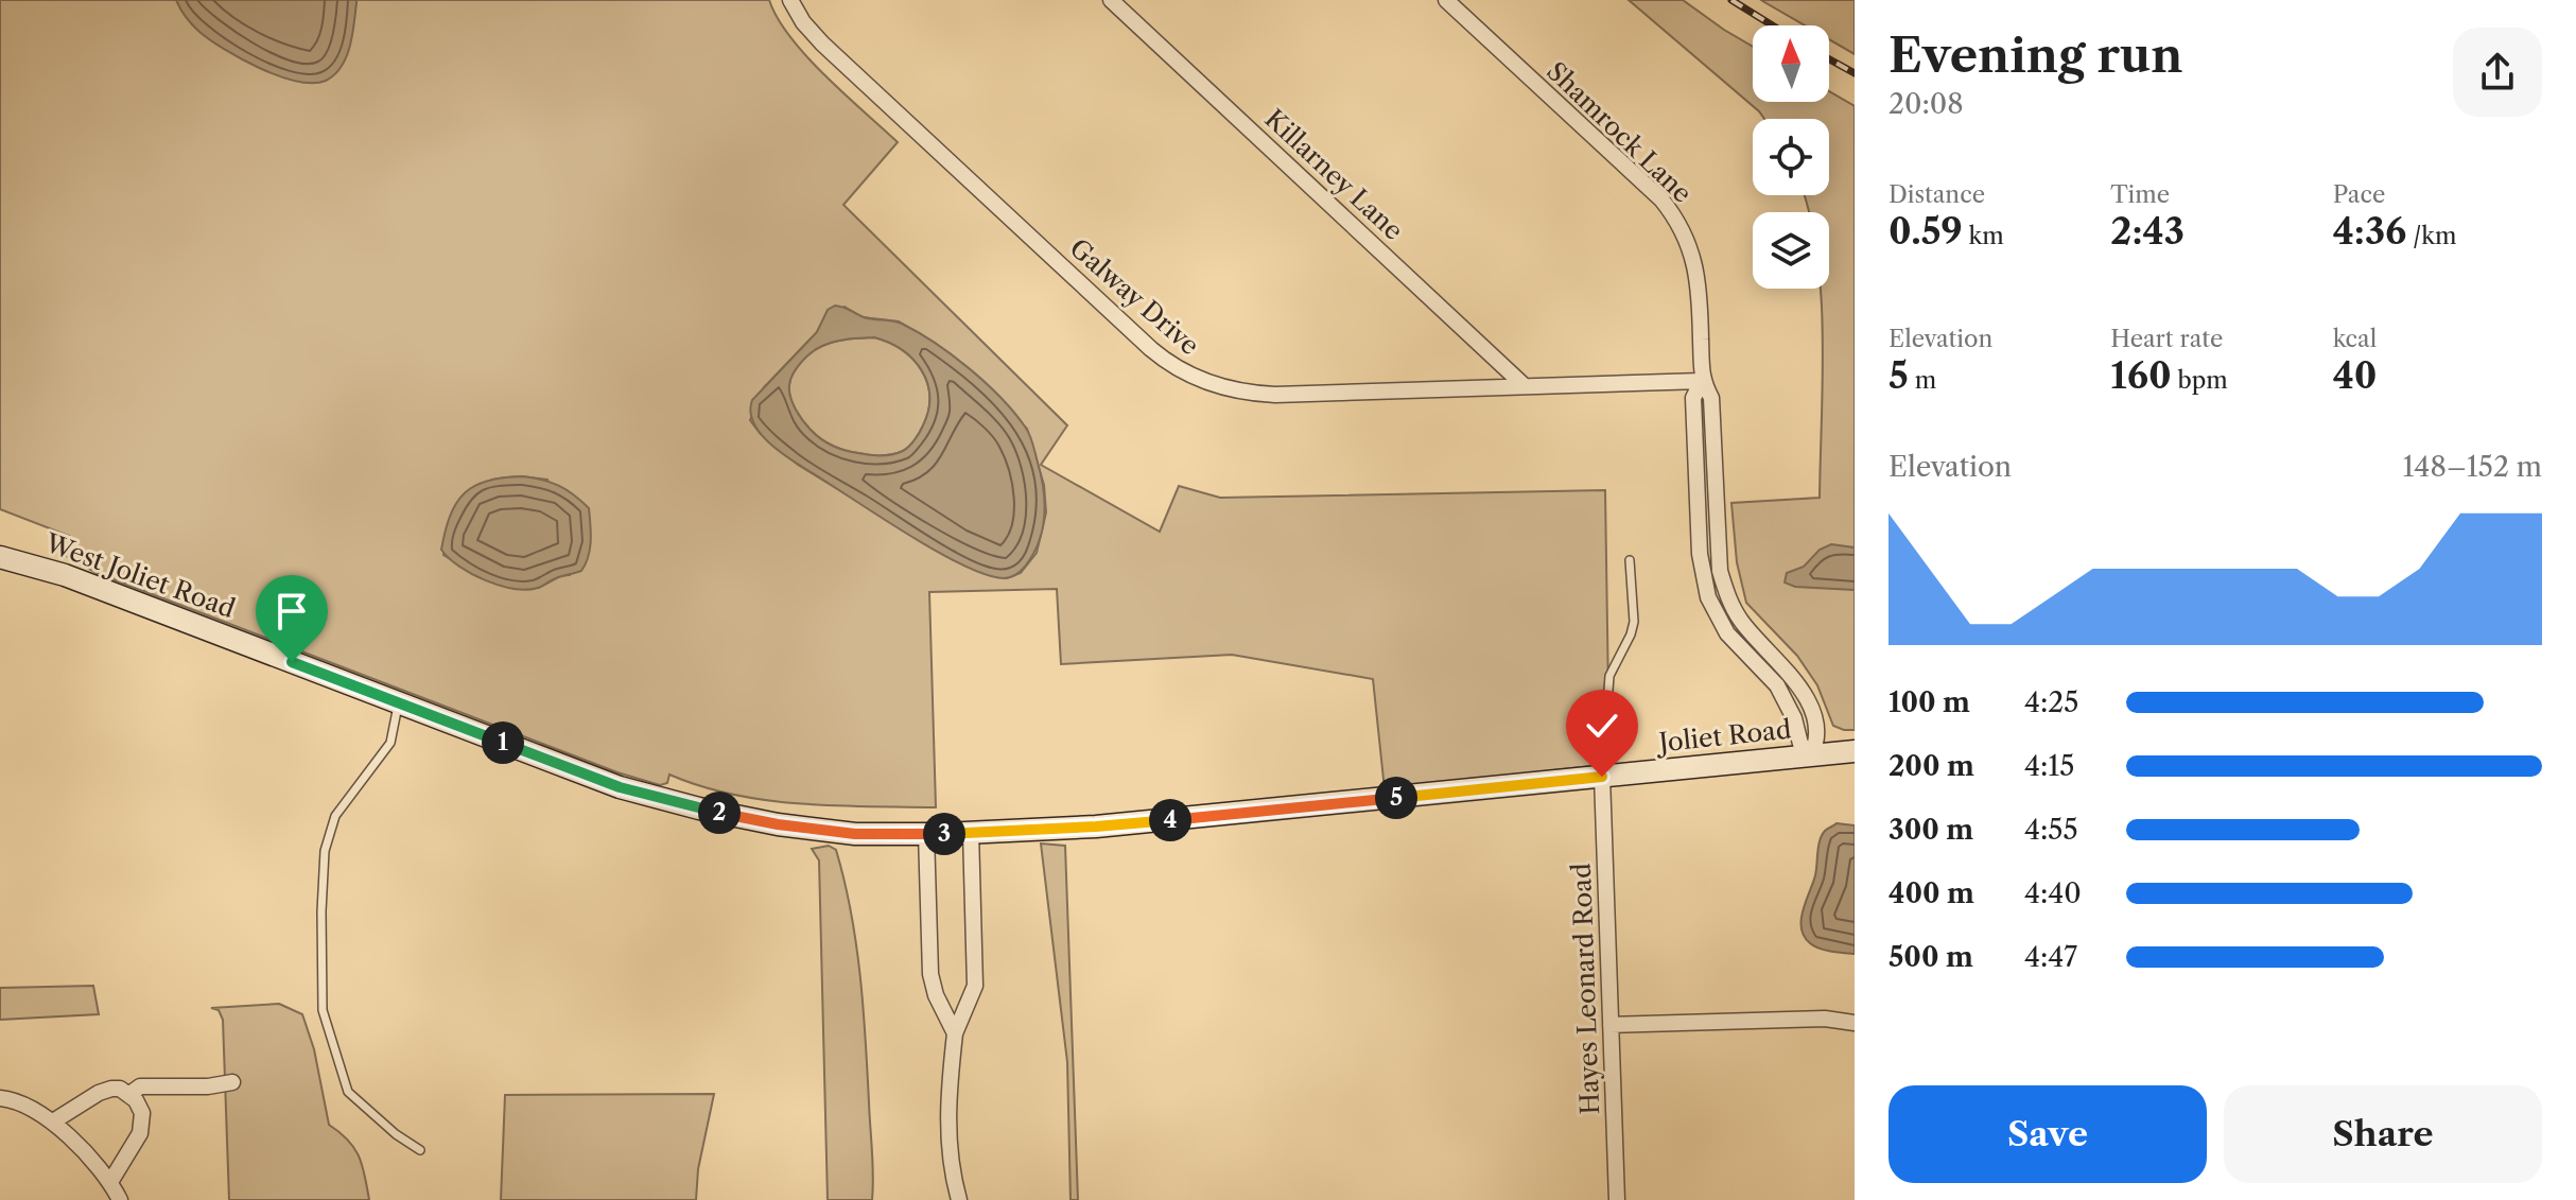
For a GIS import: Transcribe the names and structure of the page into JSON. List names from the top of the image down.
{
  "streets": {
    "main road": ["West Joliet Road", "Joliet Road"],
    "street": [
      "Shamrock Lane",
      "Killarney Lane",
      "Galway Drive",
      "Hayes Leonard Road"
    ]
  },
  "crossings": [
    ["Shamrock Lane", "Galway Drive"],
    ["Shamrock Lane", "Joliet Road"],
    ["Killarney Lane", "Galway Drive"],
    ["West Joliet Road", "Joliet Road"],
    ["West Joliet Road", "Hayes Leonard Road"],
    ["Joliet Road", "Hayes Leonard Road"]
  ],
  "north": "top",
  "page": {
    "heading": ["Evening run", "20:08"],
    "stats": [
      ["Distance", "0.59 km"],
      ["Time", "2:43"],
      ["Pace", "4:36 /km"],
      ["Elevation", "5 m"],
      ["Heart rate", "160 bpm"],
      ["kcal", "40"]
    ],
    "chart": ["Elevation", "148–152 m"],
    "list": [
      {
        "name": "100 m",
        "note": "4:25"
      },
      {
        "name": "200 m",
        "note": "4:15"
      },
      {
        "name": "300 m",
        "note": "4:55"
      },
      {
        "name": "400 m",
        "note": "4:40"
      },
      {
        "name": "500 m",
        "note": "4:47"
      }
    ],
    "pins": [
      "1",
      "5",
      "2",
      "4",
      "3"
    ],
    "buttons": ["Save", "Share"]
  }
}
